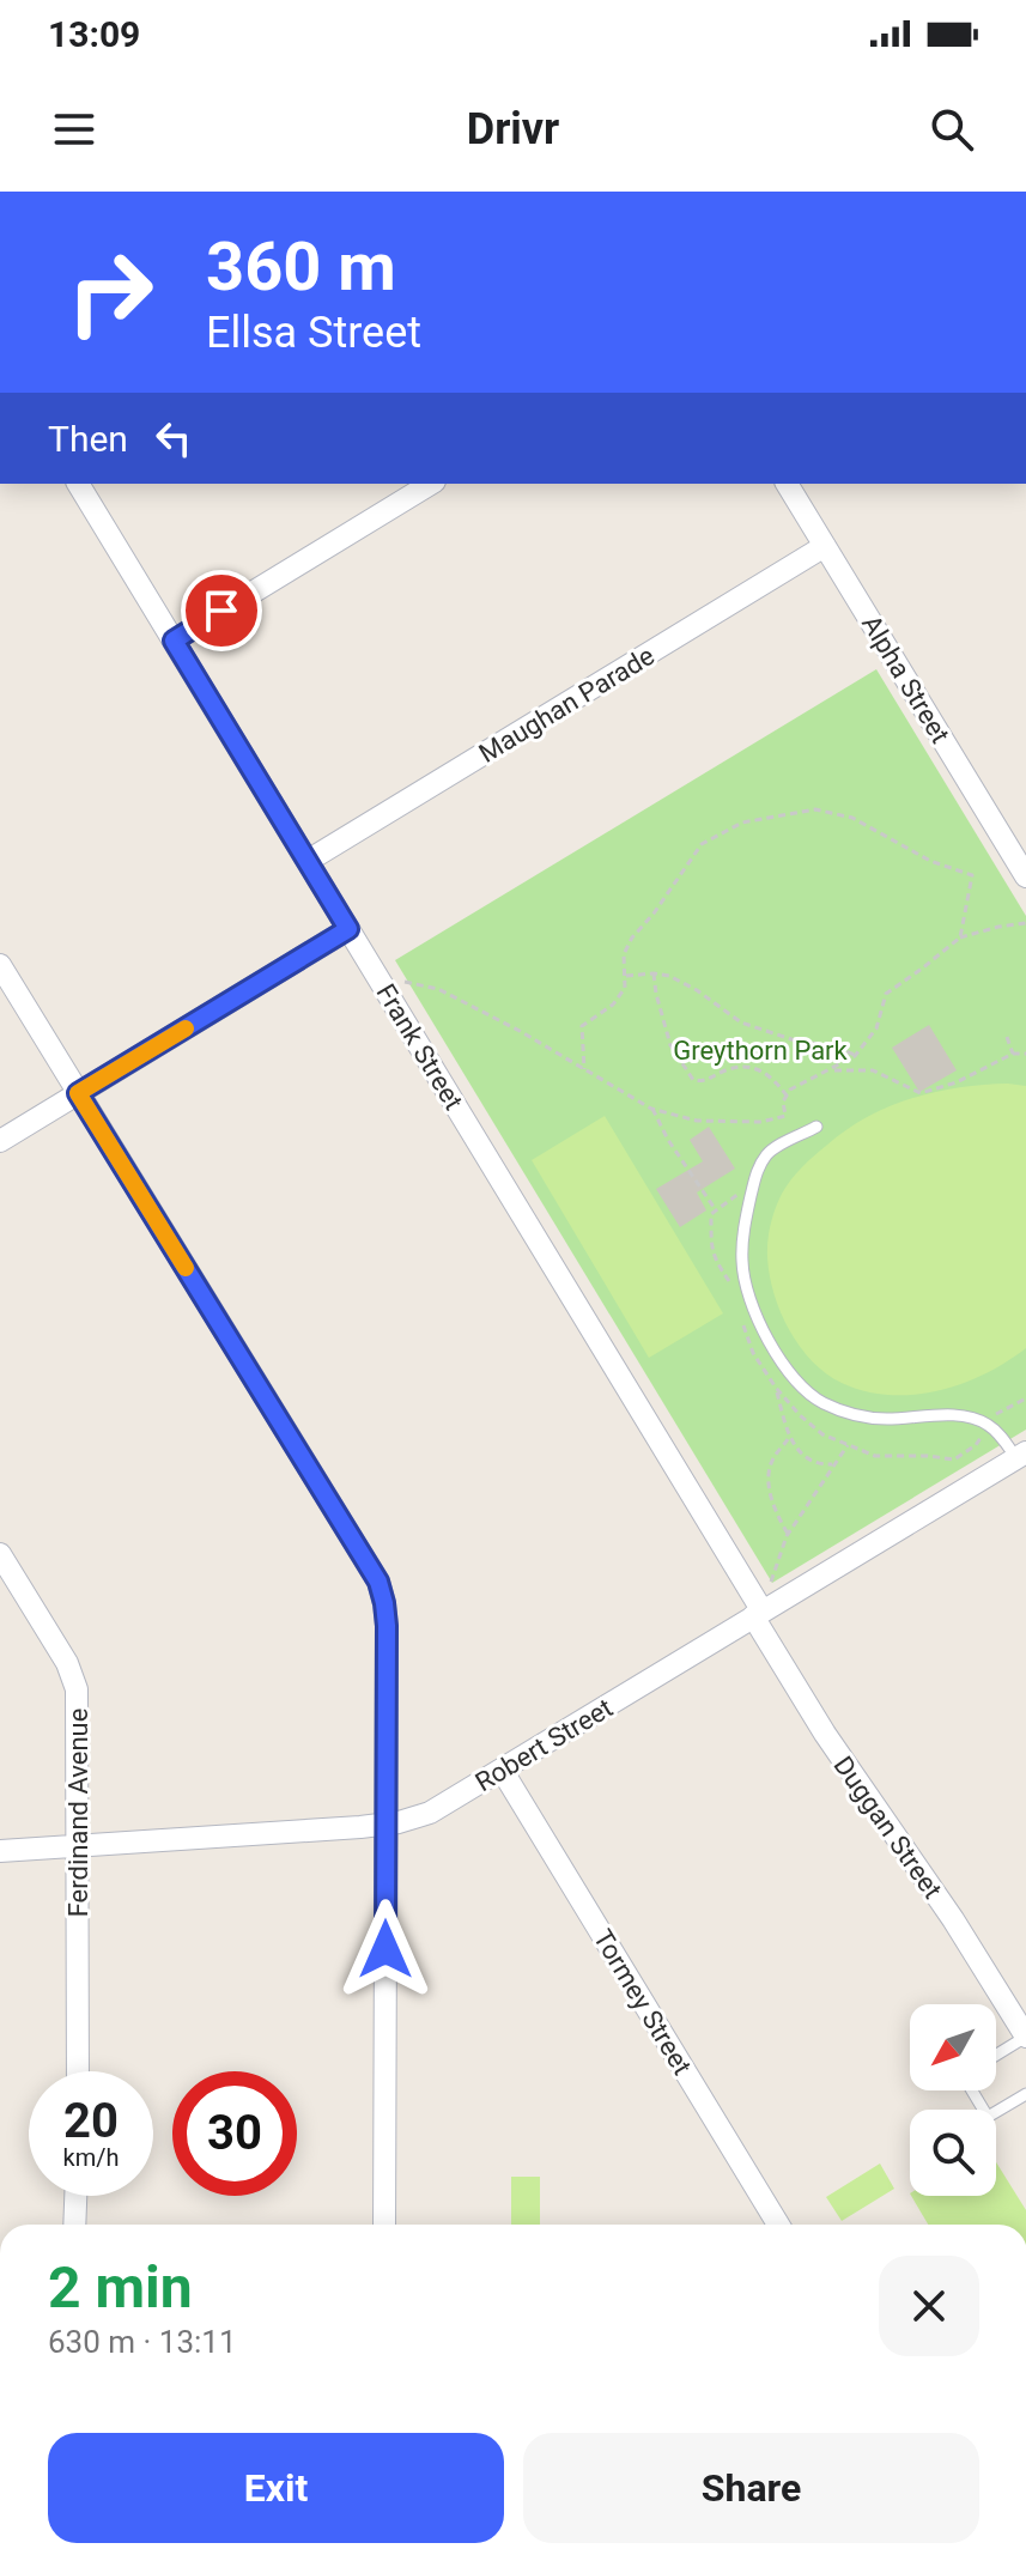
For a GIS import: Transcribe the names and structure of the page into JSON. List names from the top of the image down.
{
  "streets": {
    "street": [
      "Alpha Street",
      "Maughan Parade",
      "Frank Street",
      "Robert Street",
      "Ferdinand Avenue",
      "Duggan Street",
      "Tormey Street"
    ]
  },
  "crossings": [
    ["Alpha Street", "Maughan Parade"],
    ["Maughan Parade", "Frank Street"],
    ["Frank Street", "Robert Street"],
    ["Frank Street", "Duggan Street"],
    ["Robert Street", "Ferdinand Avenue"],
    ["Robert Street", "Duggan Street"],
    ["Robert Street", "Tormey Street"]
  ],
  "parks": ["Greythorn Park"],
  "north": "bottom left",
  "page": {
    "status": "13:09",
    "header": "Drivr",
    "turn": ["360 m", "Ellsa Street"],
    "then": "Then",
    "speed": "20 km/h",
    "limit": "30",
    "heading": ["2 min", "630 m · 13:11"],
    "buttons": ["Exit", "Share"]
  }
}
